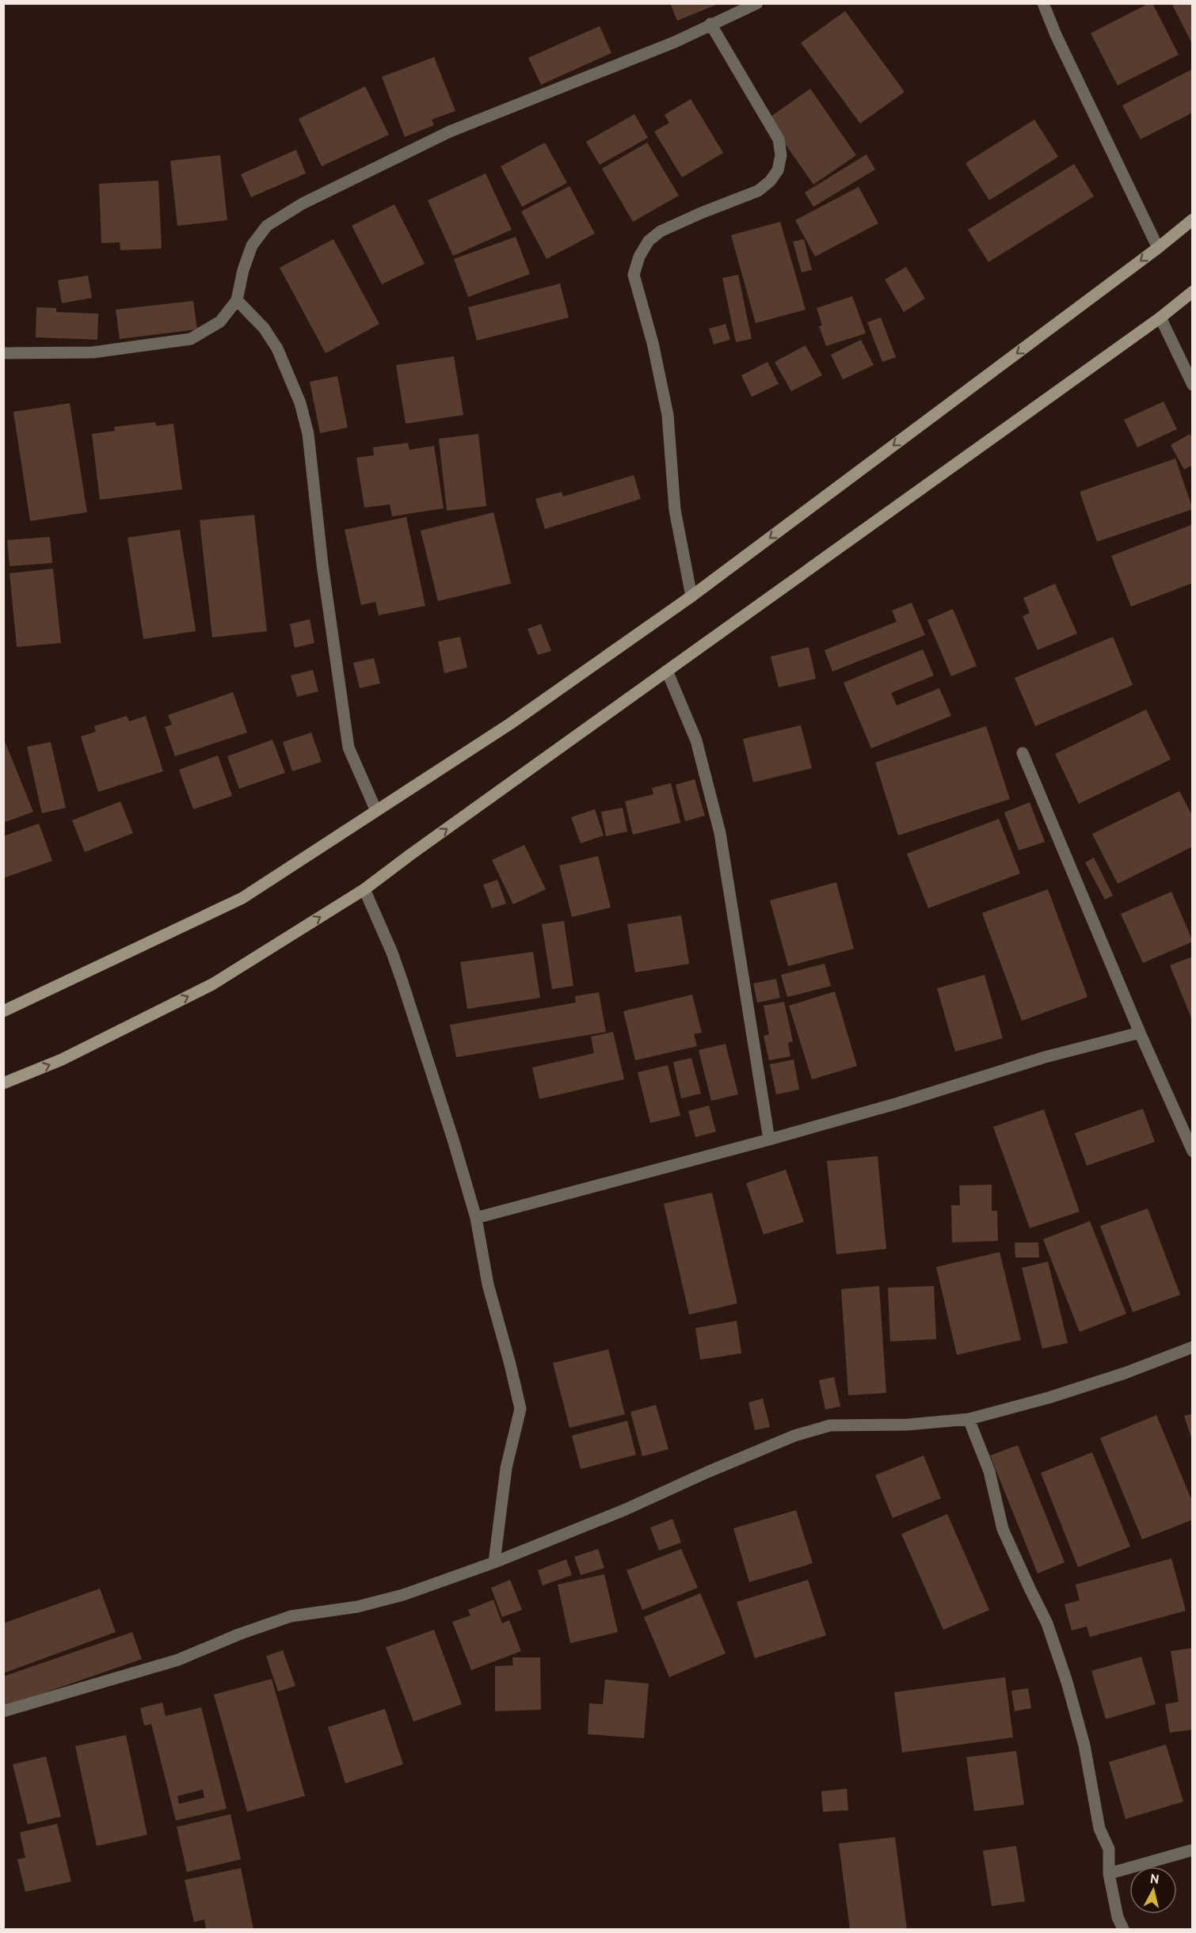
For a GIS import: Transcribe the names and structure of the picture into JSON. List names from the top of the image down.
{
  "north": "top"
}
